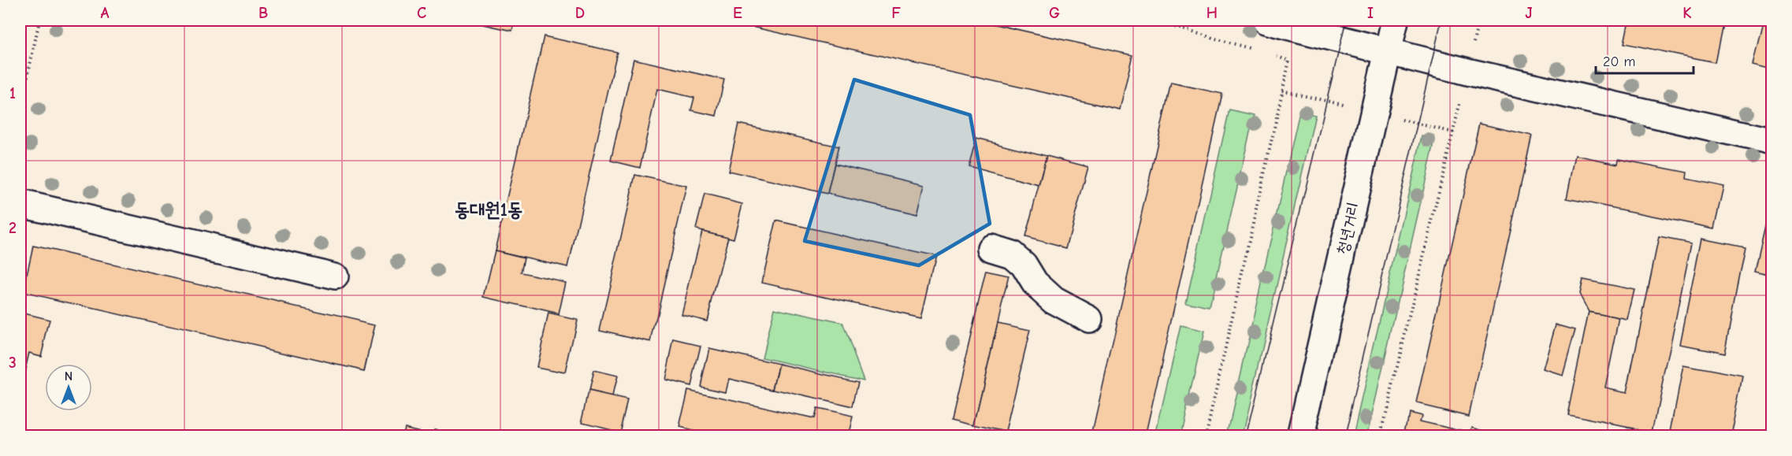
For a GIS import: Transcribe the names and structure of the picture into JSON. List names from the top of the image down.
{
  "streets": {
    "main road": ["청년거리"]
  },
  "districts": ["동대원1동"],
  "scale_bar": "20 m",
  "north": "top",
  "grid": {
    "columns": [
      "A",
      "B",
      "C",
      "D",
      "E",
      "F",
      "G",
      "H",
      "I",
      "J",
      "K"
    ],
    "rows": ["1", "2", "3"]
  }
}
